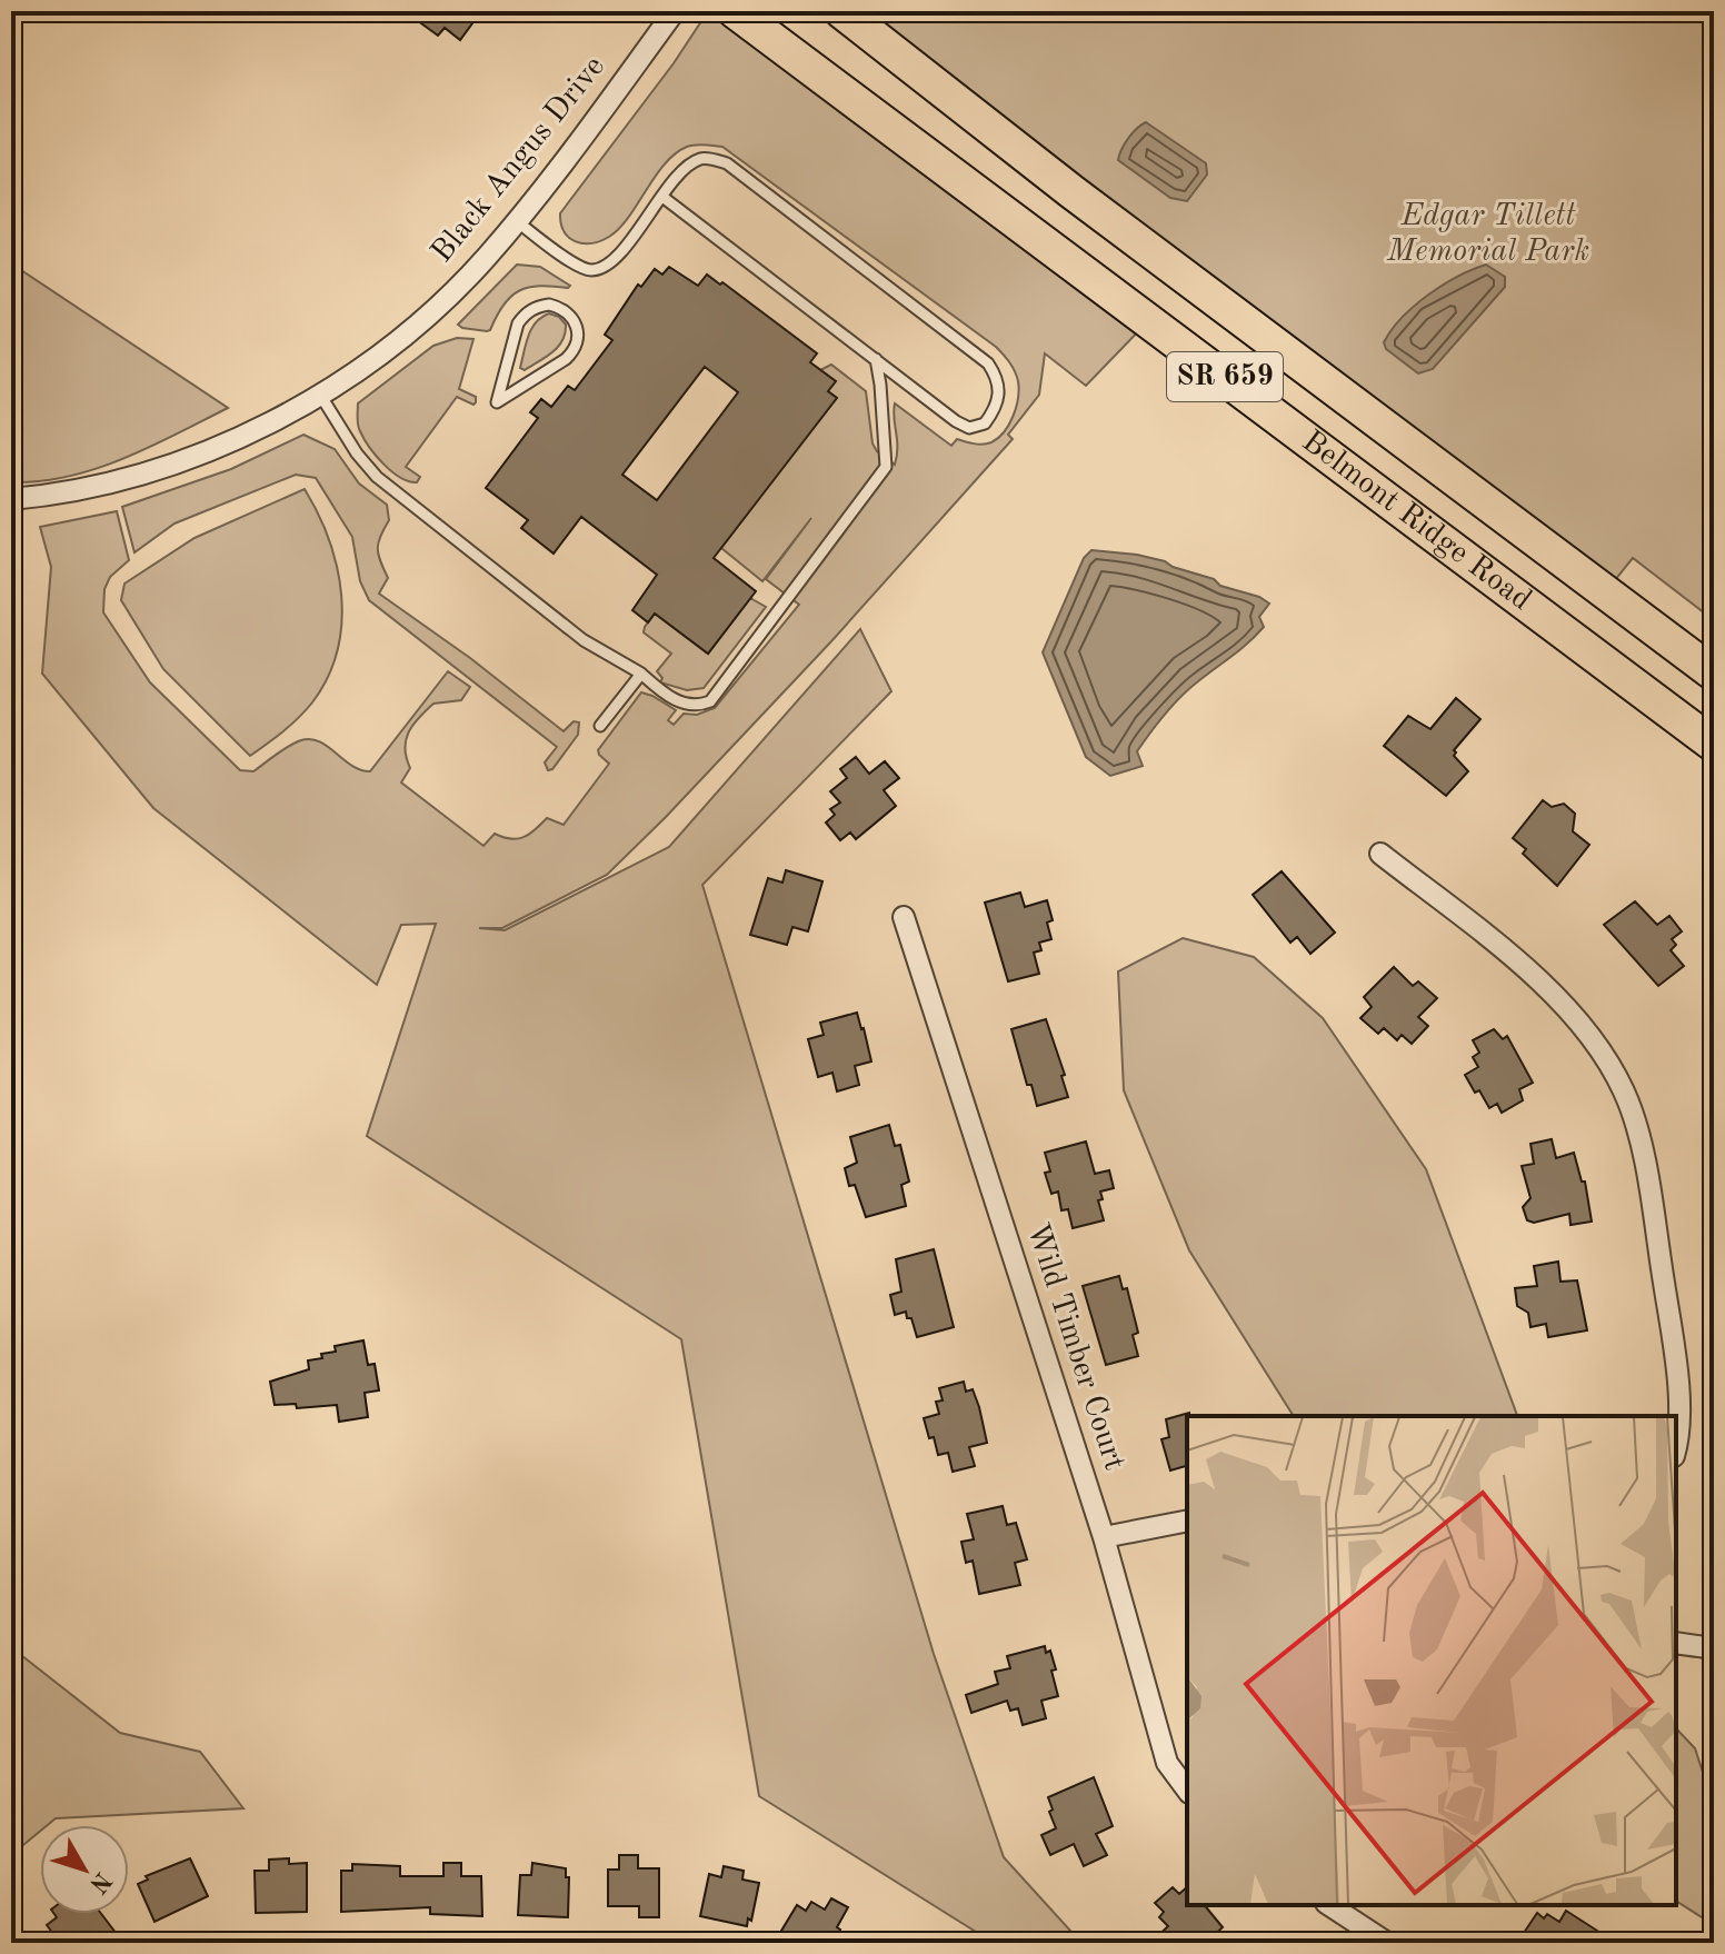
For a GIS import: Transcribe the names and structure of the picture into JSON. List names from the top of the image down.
{
  "streets": {
    "main road": ["SR 659", "Belmont Ridge Road"],
    "street": ["Black Angus Drive", "Wild Timber Court"]
  },
  "parks": ["Edgar Tillett Memorial Park"],
  "north": "bottom right"
}
